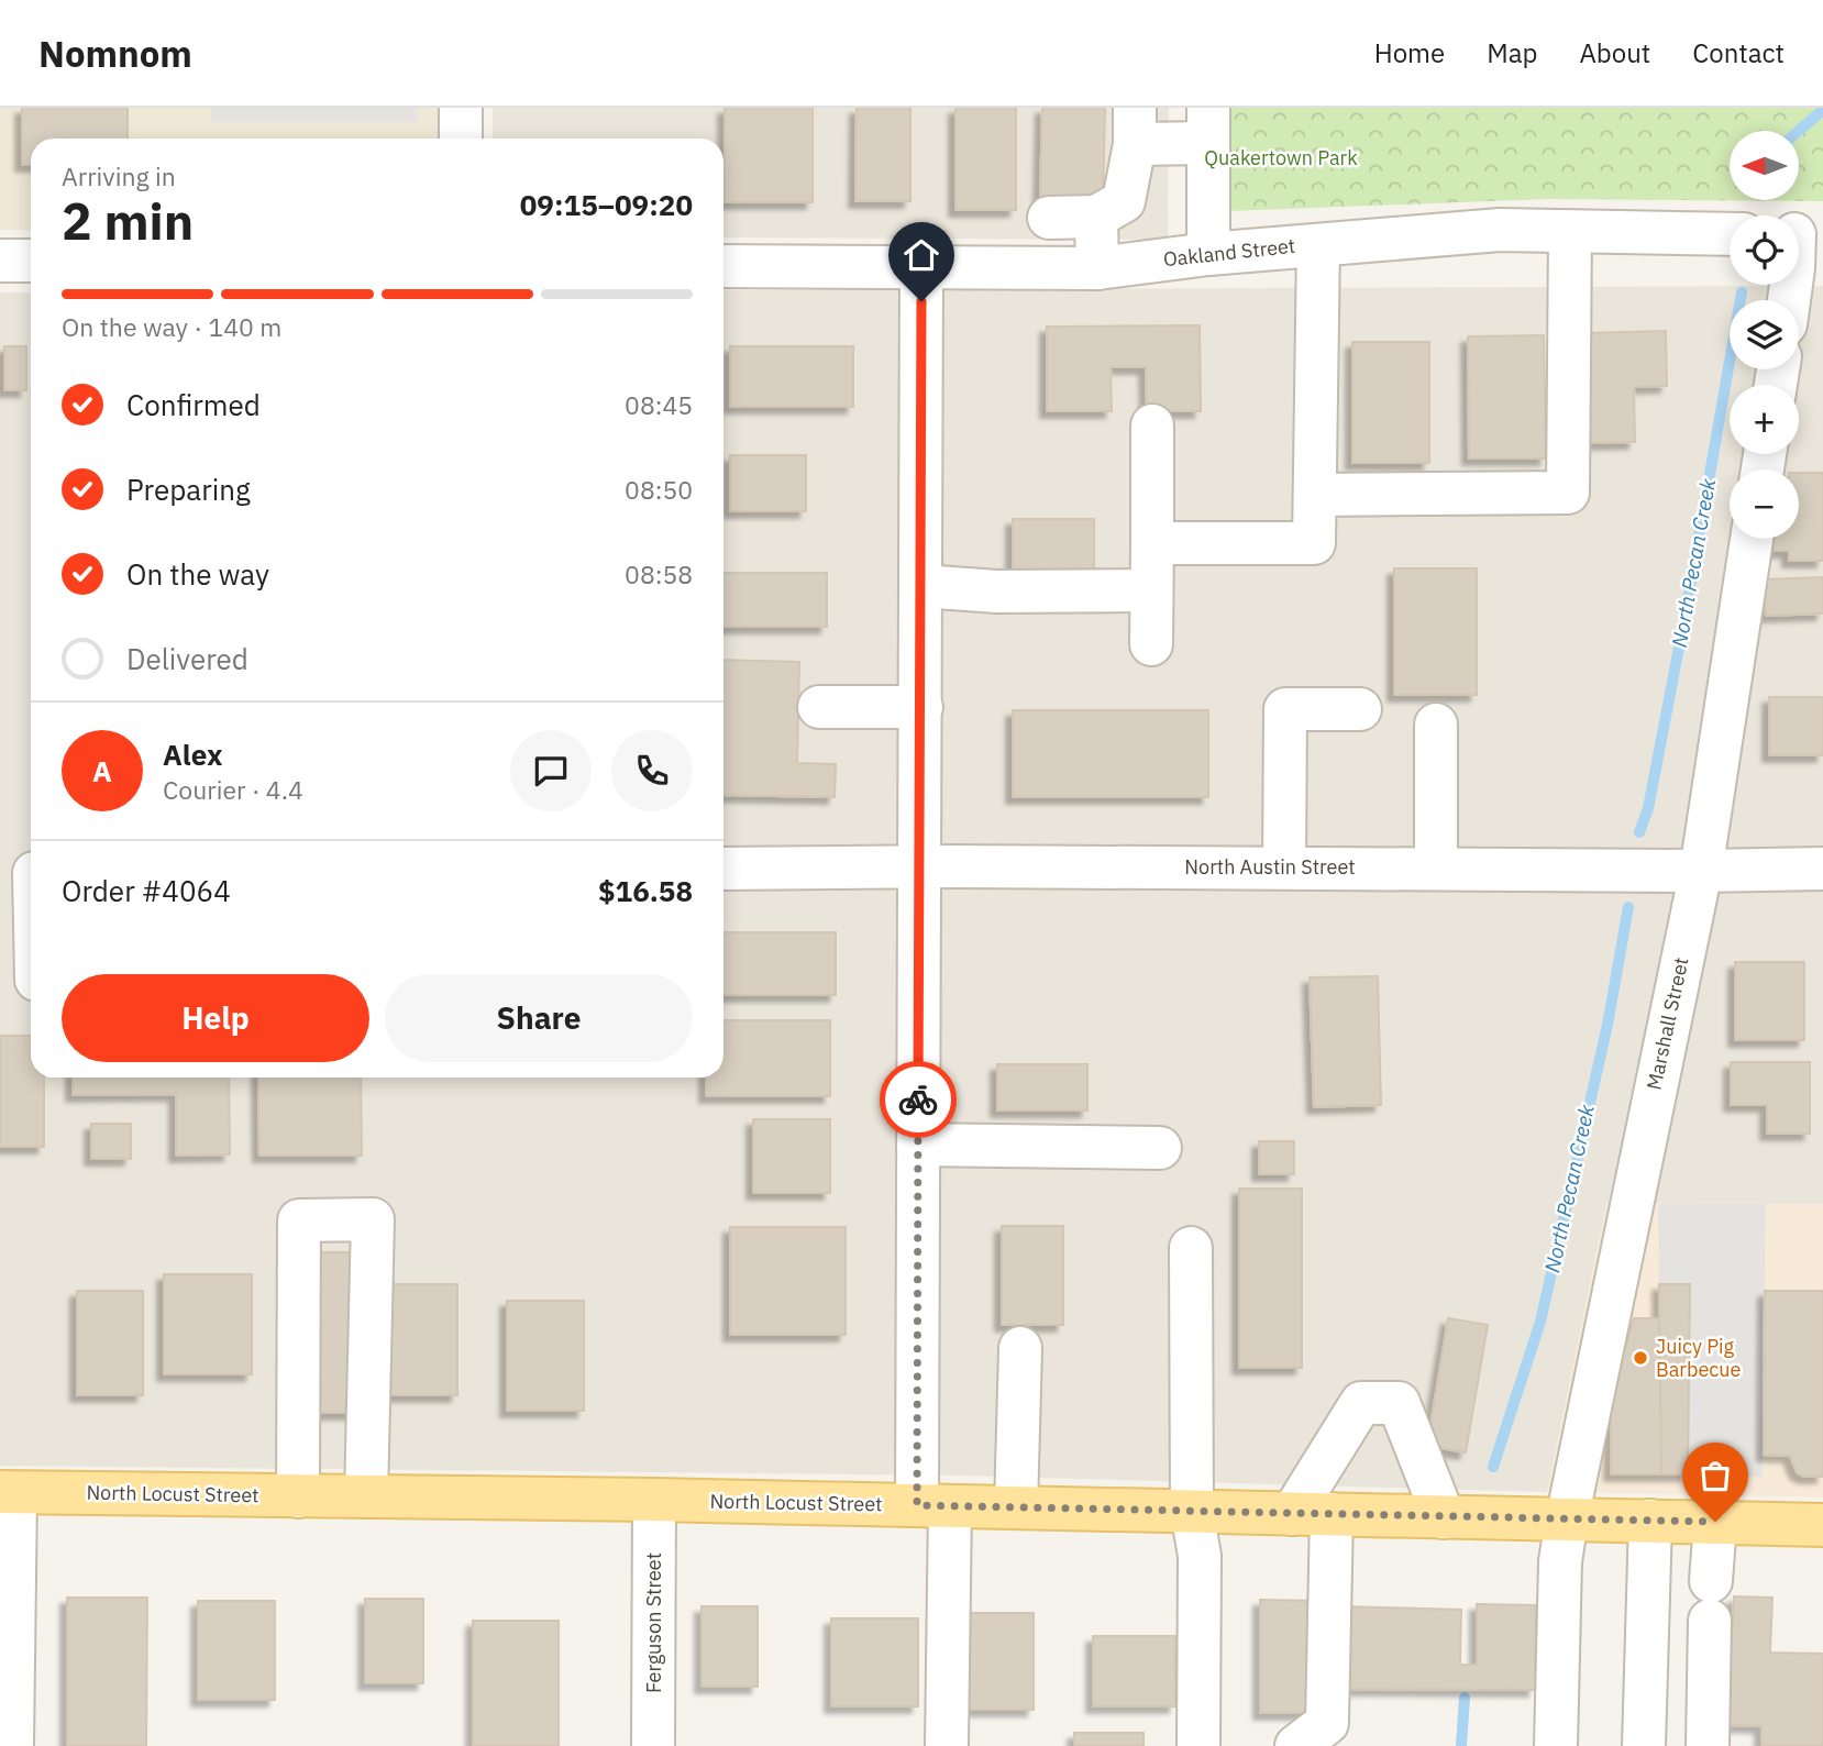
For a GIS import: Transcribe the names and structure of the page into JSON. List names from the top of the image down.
{
  "streets": {
    "main road": ["North Locust Street"],
    "street": [
      "Oakland Street",
      "North Austin Street",
      "Marshall Street",
      "Ferguson Street"
    ]
  },
  "crossings": [
    ["North Austin Street", "Marshall Street"],
    ["Marshall Street", "North Locust Street"],
    ["North Locust Street", "Ferguson Street"]
  ],
  "water": ["North Pecan Creek"],
  "parks": ["Quakertown Park"],
  "places": ["Juicy Pig Barbecue"],
  "north": "left",
  "page": {
    "header": "Nomnom",
    "nav": [
      "Home",
      "Map",
      "About",
      "Contact"
    ],
    "map_buttons": ["+", "−"],
    "heading": ["2 min", "Arriving in", "09:15–09:20"],
    "panel": [
      "Alex",
      "Courier · 4.4",
      "Order #4064",
      "$16.58"
    ],
    "bar": "On the way · 140 m",
    "list": [
      ["Confirmed", "08:45"],
      ["Preparing", "08:50"],
      ["On the way", "08:58"],
      "Delivered"
    ],
    "round": "A",
    "buttons": ["Help", "Share"]
  }
}
